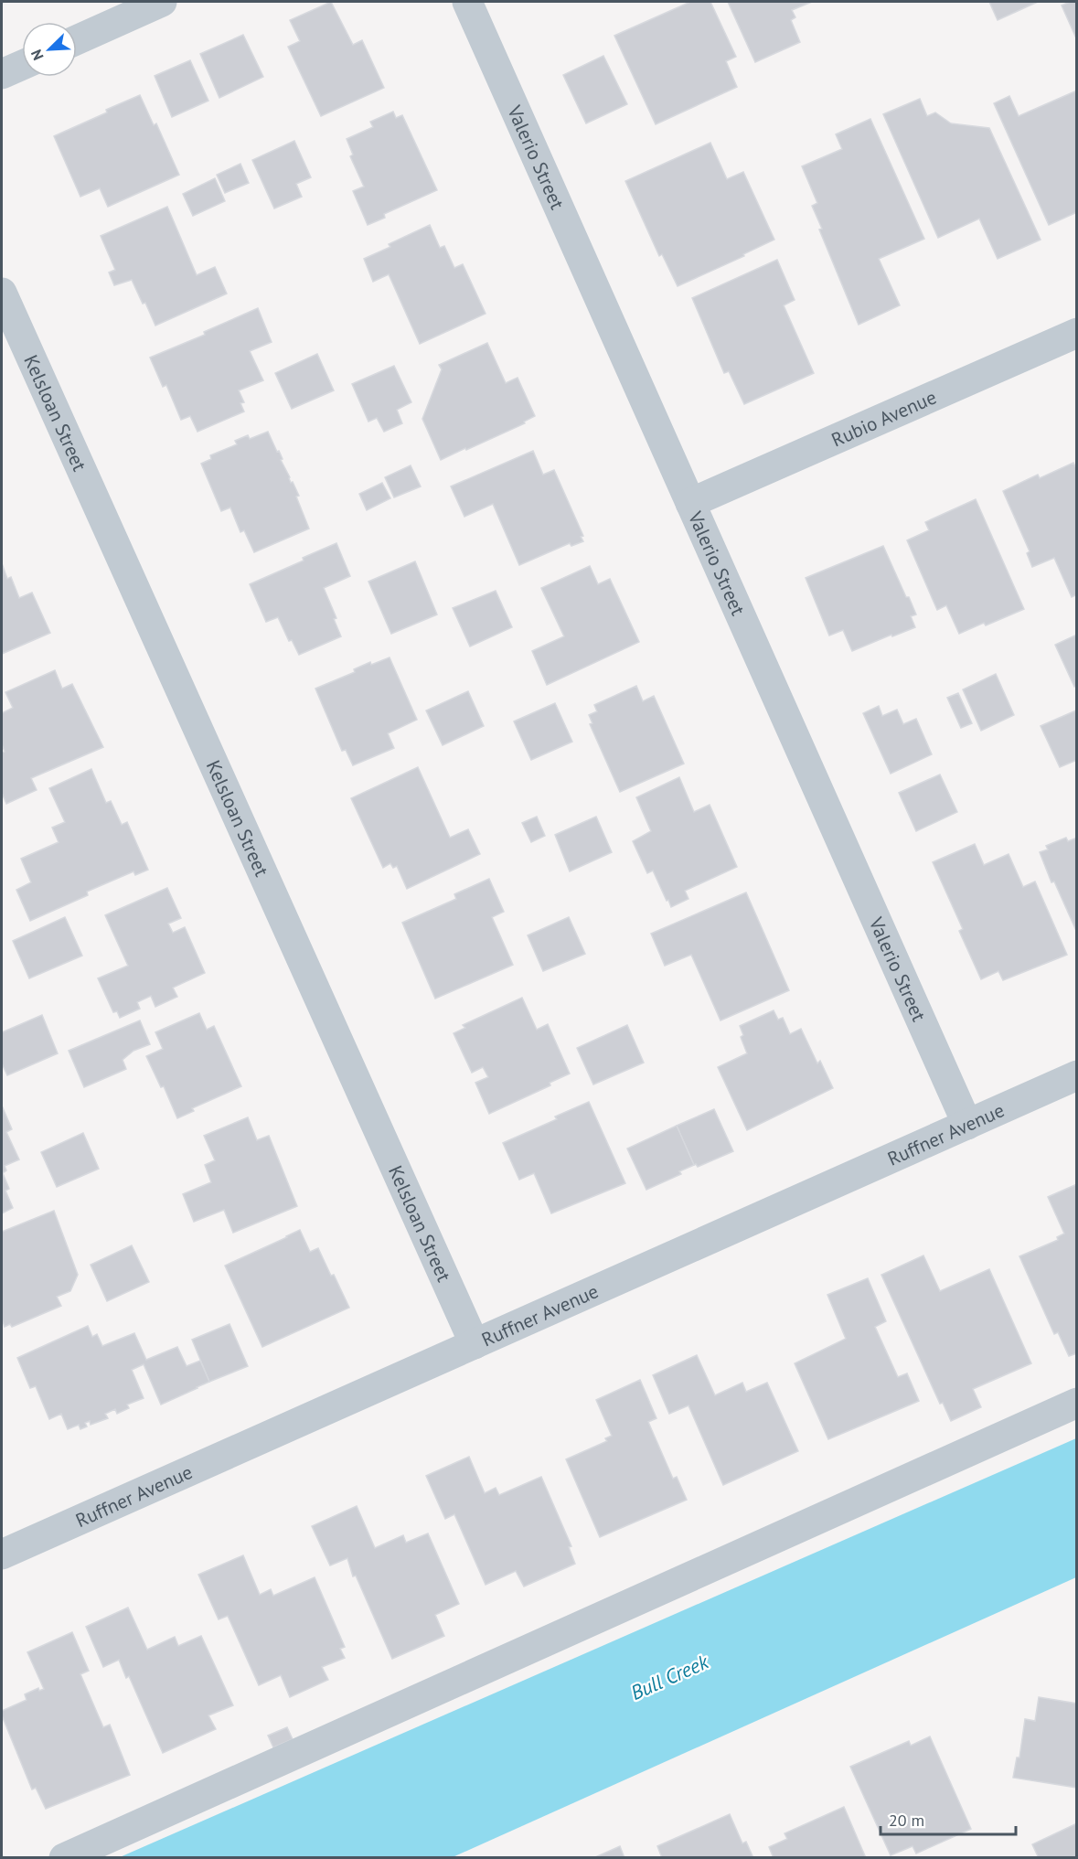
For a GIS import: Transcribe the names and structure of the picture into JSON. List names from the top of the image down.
{
  "streets": {
    "street": [
      "Valerio Street",
      "Kelsloan Street",
      "Rubio Avenue",
      "Ruffner Avenue"
    ]
  },
  "crossings": [
    ["Valerio Street", "Rubio Avenue"],
    ["Valerio Street", "Ruffner Avenue"],
    ["Kelsloan Street", "Ruffner Avenue"]
  ],
  "water": ["Bull Creek"],
  "scale_bar": "20 m",
  "north": "bottom left"
}
